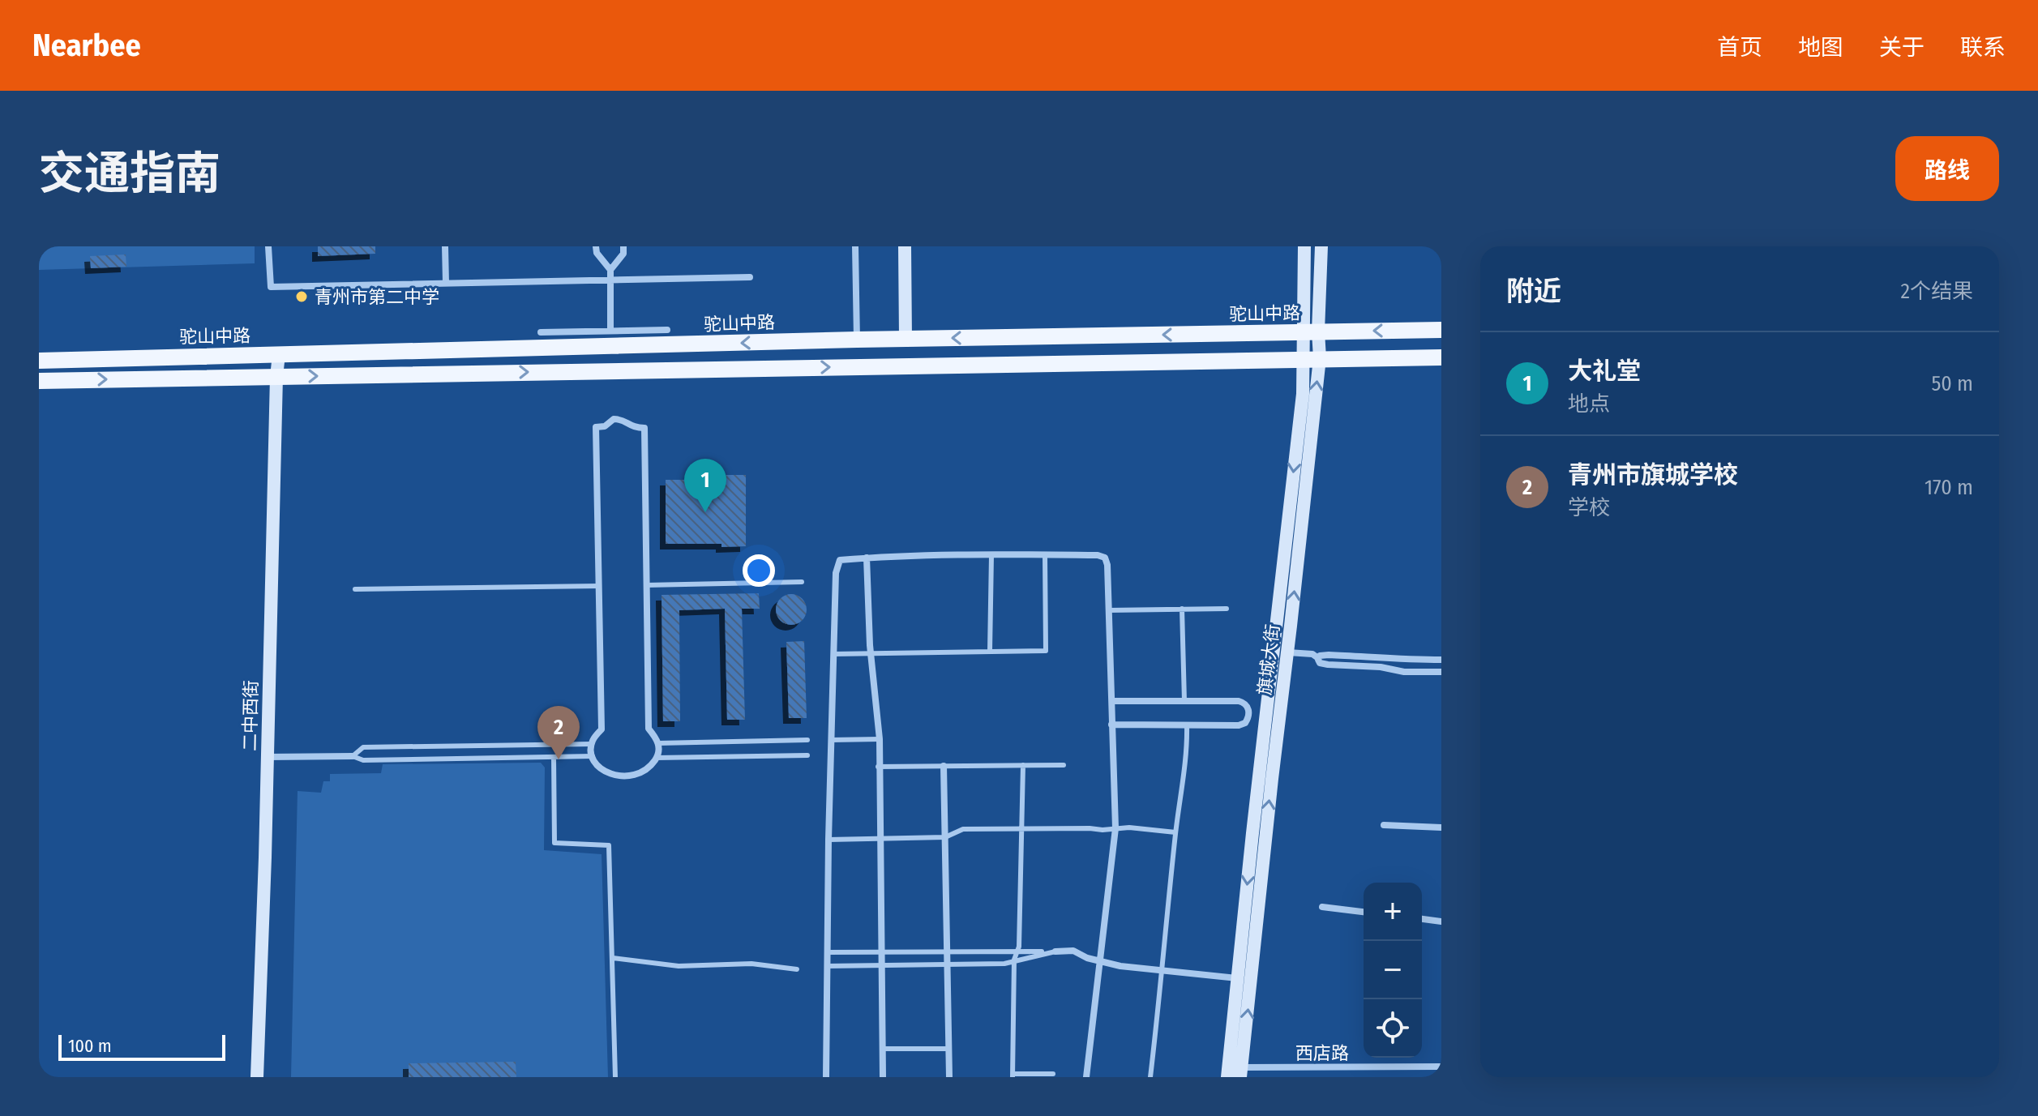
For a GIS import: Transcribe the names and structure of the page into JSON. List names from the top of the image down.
{
  "streets": {
    "main road": ["驼山中路", "旗城大街", "二中西街"],
    "street": ["西店路"]
  },
  "crossings": [
    ["驼山中路", "旗城大街"],
    ["驼山中路", "二中西街"],
    ["旗城大街", "西店路"]
  ],
  "places": ["青州市第二中学"],
  "scale_bar": "100 m",
  "page": {
    "header": "Nearbee",
    "nav": [
      "首页",
      "地图",
      "关于",
      "联系"
    ],
    "title": "交通指南",
    "buttons": "路线",
    "heading": ["附近", "2个结果"],
    "list": [
      {
        "mark": "1",
        "name": "大礼堂",
        "note": "地点",
        "value": "50 m"
      },
      {
        "mark": "2",
        "name": "青州市旗城学校",
        "note": "学校",
        "value": "170 m"
      }
    ],
    "pins": ["1", "2"],
    "map_buttons": ["+", "−"],
    "scale": "100 m"
  }
}
